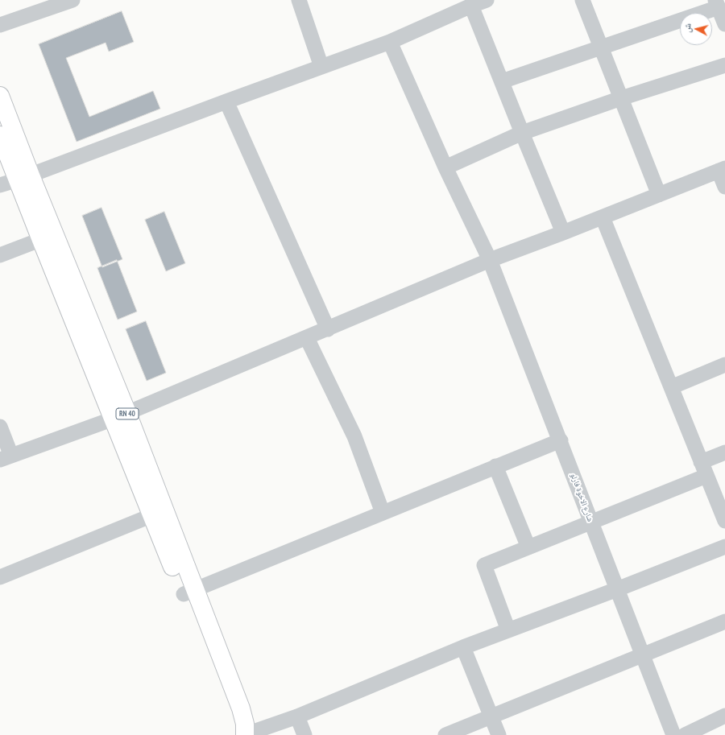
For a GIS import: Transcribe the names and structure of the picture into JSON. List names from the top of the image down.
{
  "streets": {
    "main road": ["RN 40"],
    "street": ["شارع الاخوة فارلو"]
  },
  "north": "left"
}
